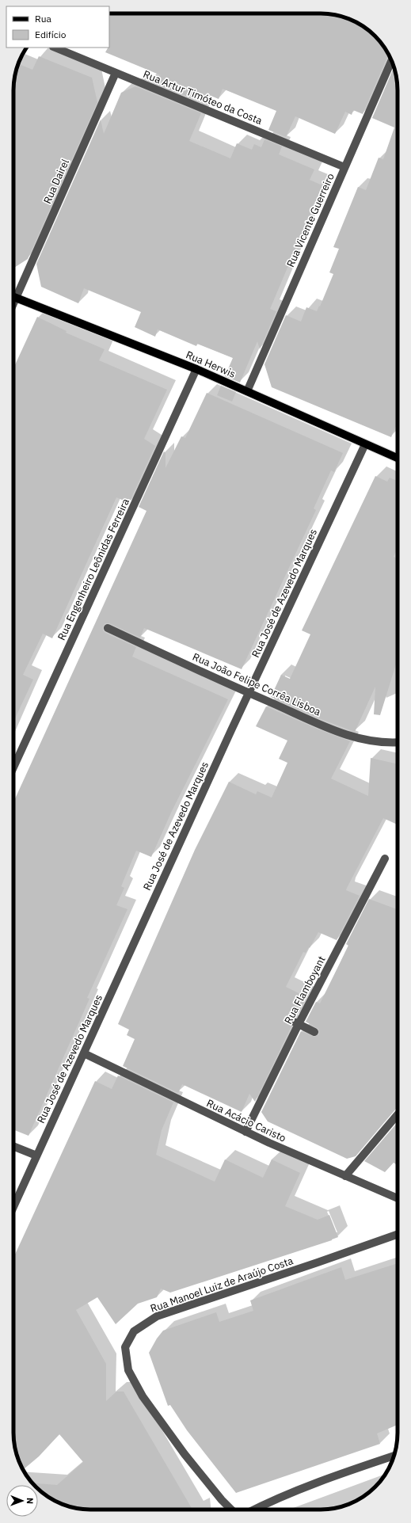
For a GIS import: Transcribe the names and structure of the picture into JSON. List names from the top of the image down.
{
  "streets": {
    "main road": ["Rua Herwis"],
    "street": [
      "Rua Artur Timóteo da Costa",
      "Rua Dairel",
      "Rua Vicente Guerreiro",
      "Rua Engenheiro Leônidas Ferreira",
      "Rua José de Azevedo Marques",
      "Rua João Felipe Corrêa Lisboa",
      "Rua Flamboyant",
      "Rua Acácio Caristo",
      "Rua Manoel Luiz de Araújo Costa"
    ]
  },
  "crossings": [
    ["Rua Artur Timóteo da Costa", "Rua Dairel"],
    ["Rua Artur Timóteo da Costa", "Rua Vicente Guerreiro"],
    ["Rua Dairel", "Rua Herwis"],
    ["Rua Vicente Guerreiro", "Rua Herwis"],
    ["Rua Herwis", "Rua Engenheiro Leônidas Ferreira"],
    ["Rua Herwis", "Rua José de Azevedo Marques"],
    ["Rua José de Azevedo Marques", "Rua João Felipe Corrêa Lisboa"],
    ["Rua José de Azevedo Marques", "Rua Acácio Caristo"],
    ["Rua Flamboyant", "Rua Acácio Caristo"]
  ],
  "legend": ["Rua", "Edifício"],
  "north": "right"
}
